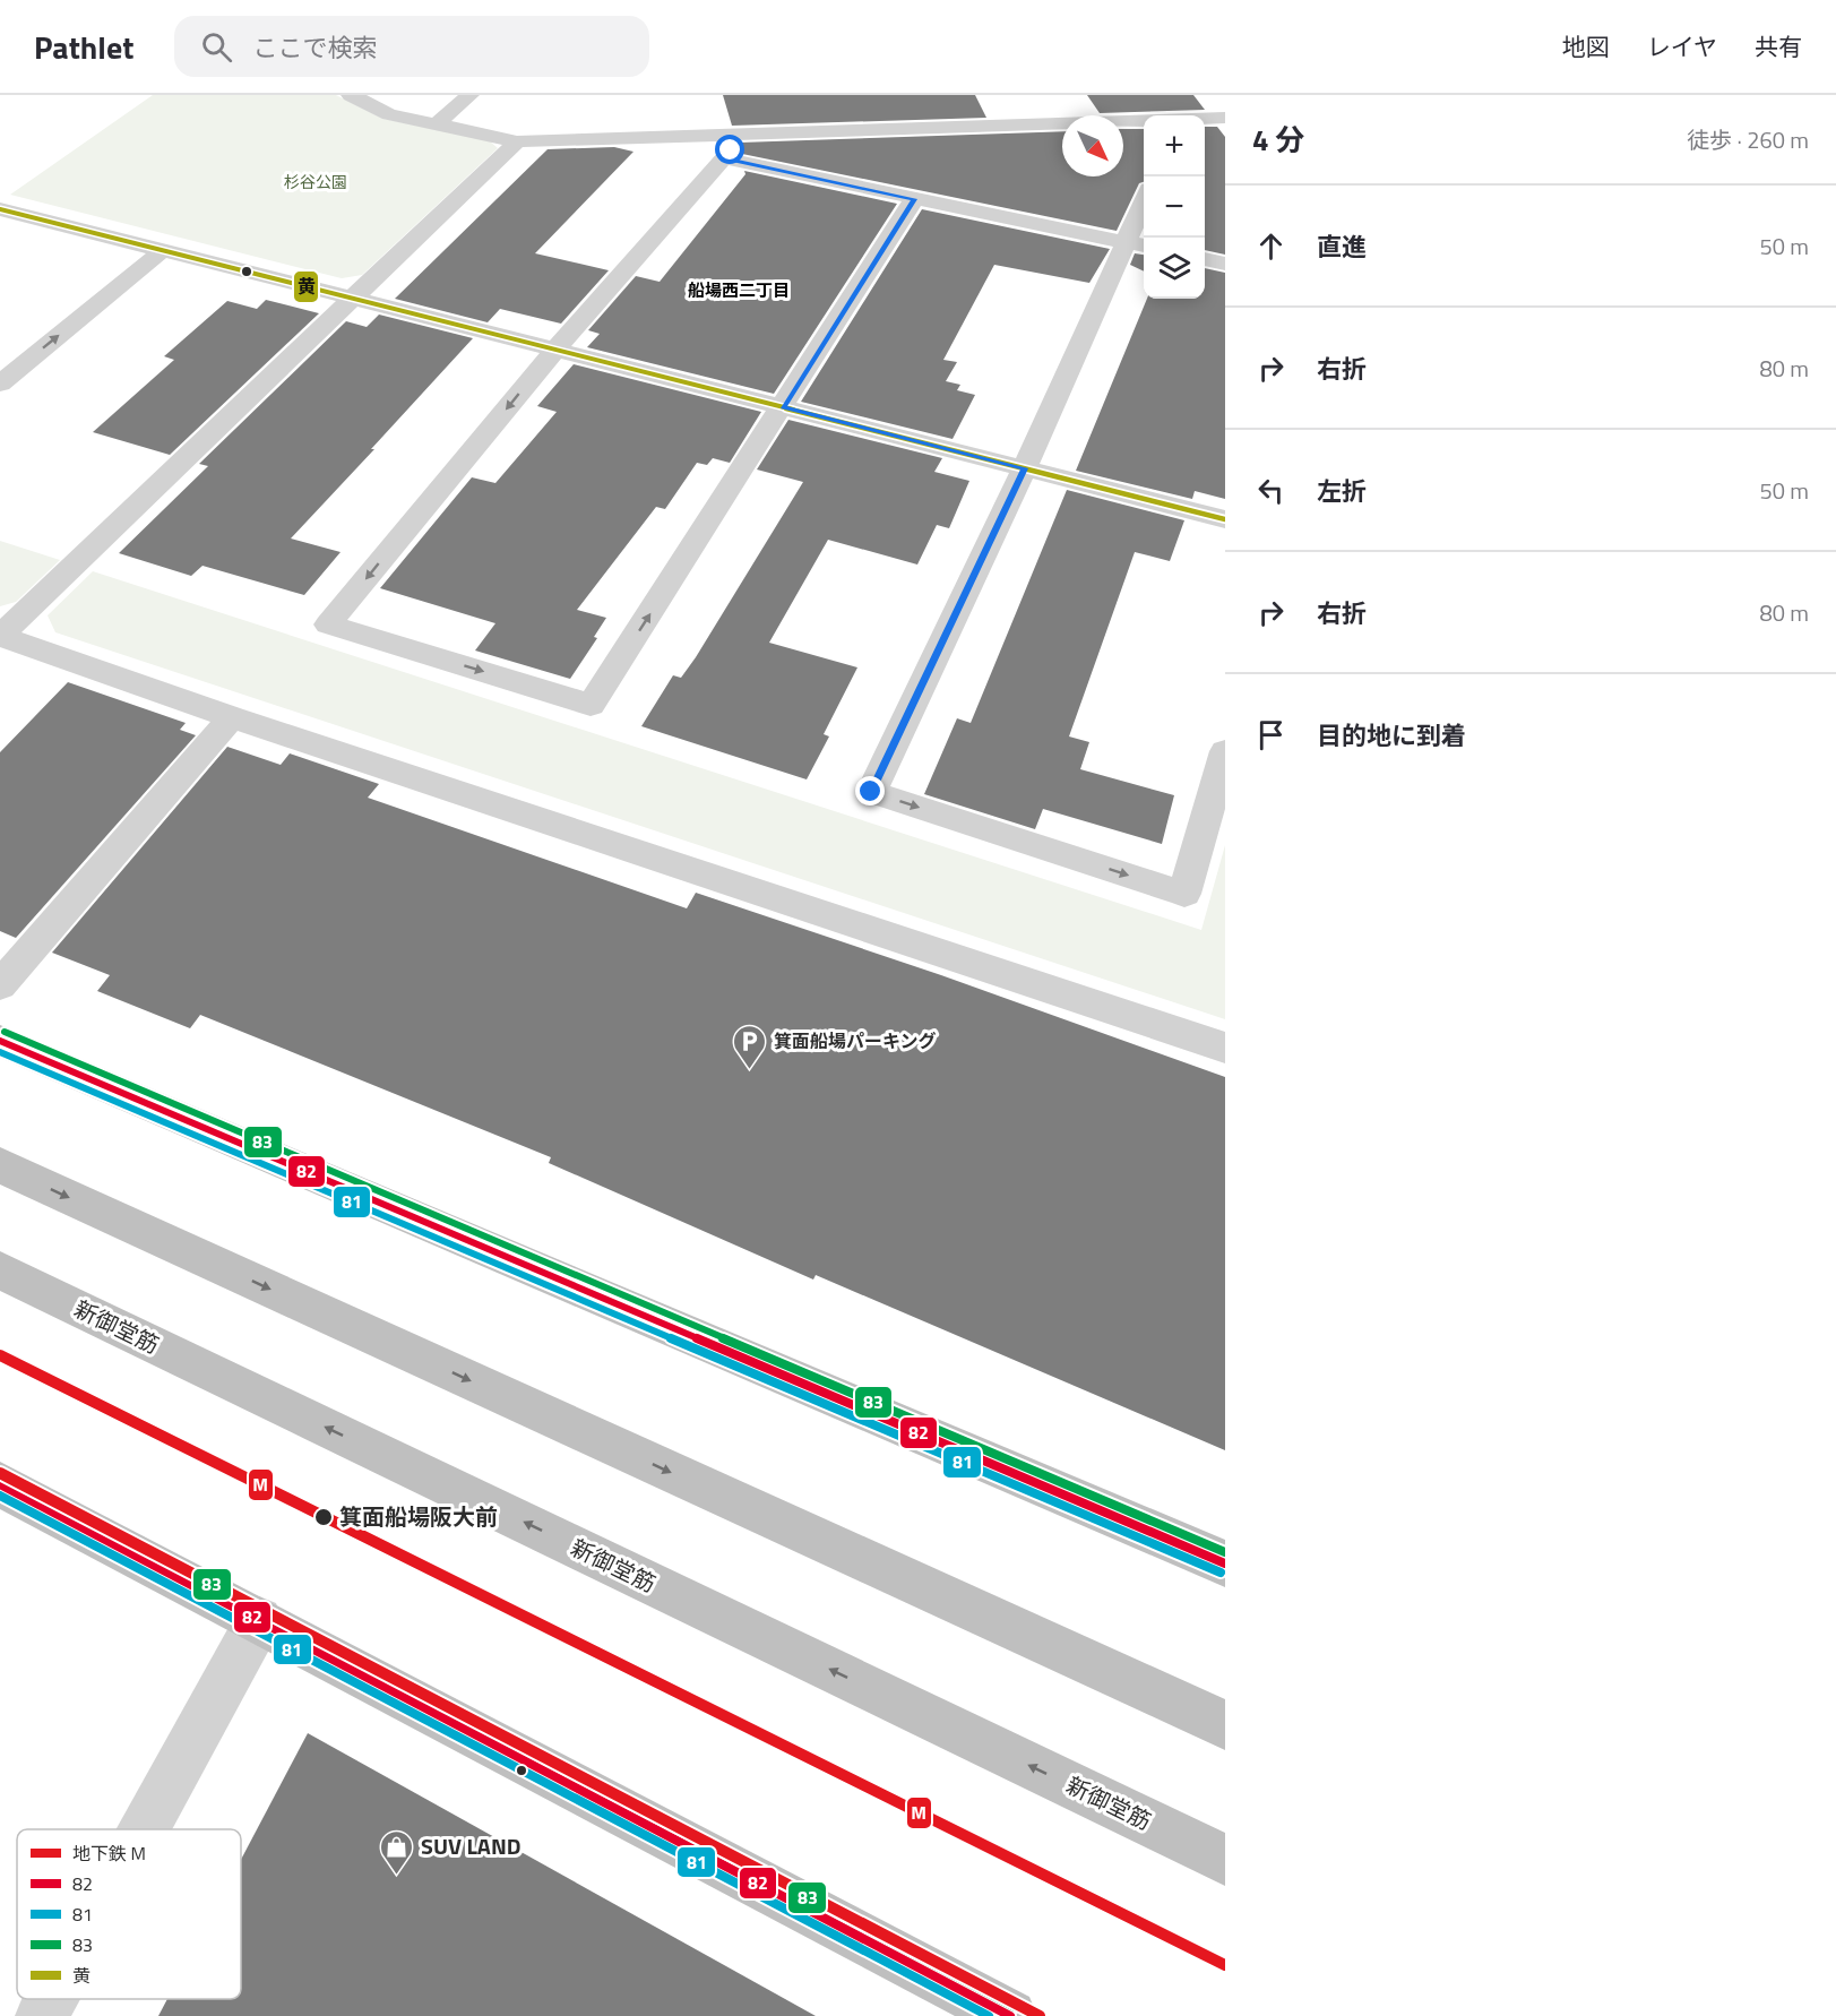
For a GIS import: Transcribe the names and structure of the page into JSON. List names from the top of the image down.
{
  "streets": {
    "highway": ["新御堂筋"]
  },
  "districts": ["船場西二丁目"],
  "parks": ["杉谷公園"],
  "places": {
    "parking": ["箕面船場パーキング"],
    "other": ["箕面船場阪大前"],
    "shop": ["SUV LAND"]
  },
  "lines": [
    "transit line 黄",
    "transit line 83",
    "transit line 82",
    "transit line 81",
    "metro line M"
  ],
  "legend": [
    "地下鉄 M",
    "82",
    "81",
    "83",
    "黄"
  ],
  "north": "bottom right",
  "page": {
    "header": "Pathlet",
    "search": "ここで検索",
    "nav": ["地図", "レイヤ", "共有"],
    "heading": ["4 分", "徒歩 · 260 m"],
    "map_buttons": ["+", "−"],
    "list": [
      ["直進", "50 m"],
      ["右折", "80 m"],
      ["左折", "50 m"],
      ["右折", "80 m"],
      "目的地に到着"
    ]
  }
}
